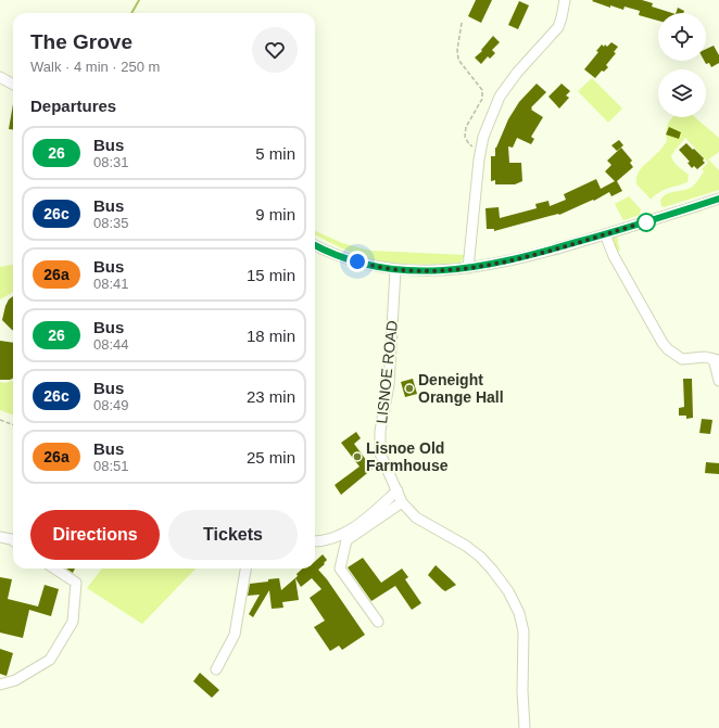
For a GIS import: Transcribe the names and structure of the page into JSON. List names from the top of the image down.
{
  "streets": {
    "street": ["LISNOE ROAD"]
  },
  "places": ["Deneight Orange Hall", "Lisnoe Old Farmhouse"],
  "lines": ["bus line 26"],
  "page": {
    "heading": [
      ["The Grove", "Walk · 4 min · 250 m"],
      "Departures"
    ],
    "list": [
      {
        "mark": "26",
        "name": "Bus",
        "note": "08:31",
        "value": "5 min"
      },
      {
        "mark": "26c",
        "name": "Bus",
        "note": "08:35",
        "value": "9 min"
      },
      {
        "mark": "26a",
        "name": "Bus",
        "note": "08:41",
        "value": "15 min"
      },
      {
        "mark": "26",
        "name": "Bus",
        "note": "08:44",
        "value": "18 min"
      },
      {
        "mark": "26c",
        "name": "Bus",
        "note": "08:49",
        "value": "23 min"
      },
      {
        "mark": "26a",
        "name": "Bus",
        "note": "08:51",
        "value": "25 min"
      }
    ],
    "buttons": ["Directions", "Tickets"]
  }
}
